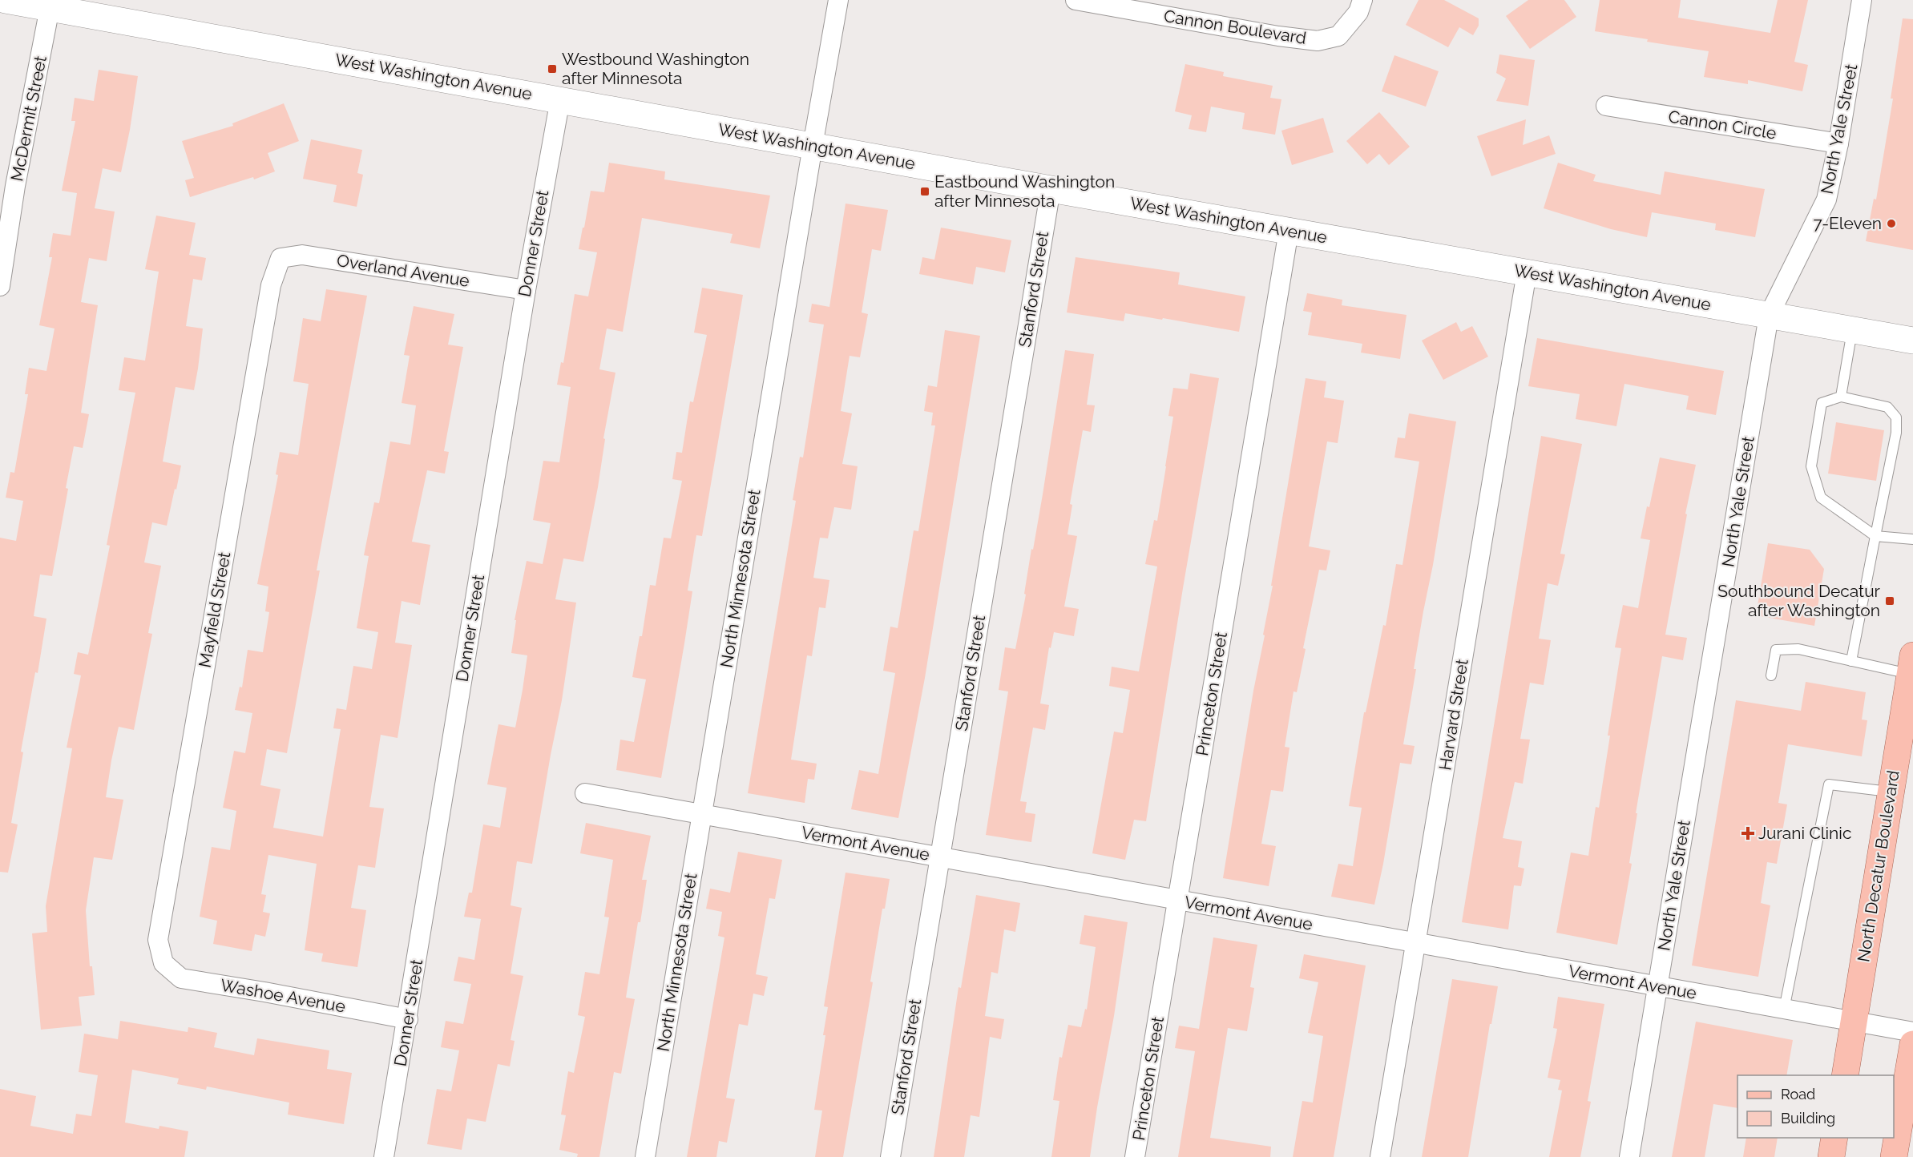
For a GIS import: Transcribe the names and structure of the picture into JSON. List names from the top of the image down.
{
  "streets": {
    "main road": ["West Washington Avenue", "North Decatur Boulevard"],
    "street": [
      "Cannon Boulevard",
      "McDermit Street",
      "Cannon Circle",
      "North Yale Street",
      "Donner Street",
      "Overland Avenue",
      "Stanford Street",
      "North Minnesota Street",
      "Mayfield Street",
      "Princeton Street",
      "Harvard Street",
      "Vermont Avenue",
      "Washoe Avenue"
    ]
  },
  "crossings": [
    ["West Washington Avenue", "McDermit Street"],
    ["West Washington Avenue", "North Yale Street"],
    ["West Washington Avenue", "Donner Street"],
    ["West Washington Avenue", "Stanford Street"],
    ["West Washington Avenue", "North Minnesota Street"],
    ["West Washington Avenue", "Princeton Street"],
    ["West Washington Avenue", "Harvard Street"],
    ["Cannon Circle", "North Yale Street"],
    ["North Yale Street", "Vermont Avenue"],
    ["Donner Street", "Overland Avenue"],
    ["Donner Street", "Washoe Avenue"],
    ["Overland Avenue", "Mayfield Street"],
    ["Stanford Street", "Vermont Avenue"],
    ["North Minnesota Street", "Vermont Avenue"],
    ["Mayfield Street", "Washoe Avenue"],
    ["Princeton Street", "Vermont Avenue"],
    ["Harvard Street", "Vermont Avenue"],
    ["Vermont Avenue", "North Decatur Boulevard"]
  ],
  "places": {
    "transit": ["Westbound Washington after Minnesota", "Eastbound Washington after Minnesota", "Southbound Decatur after Washington"],
    "other": ["7-Eleven"],
    "health": ["Jurani Clinic"]
  },
  "legend": ["Road", "Building"]
}
